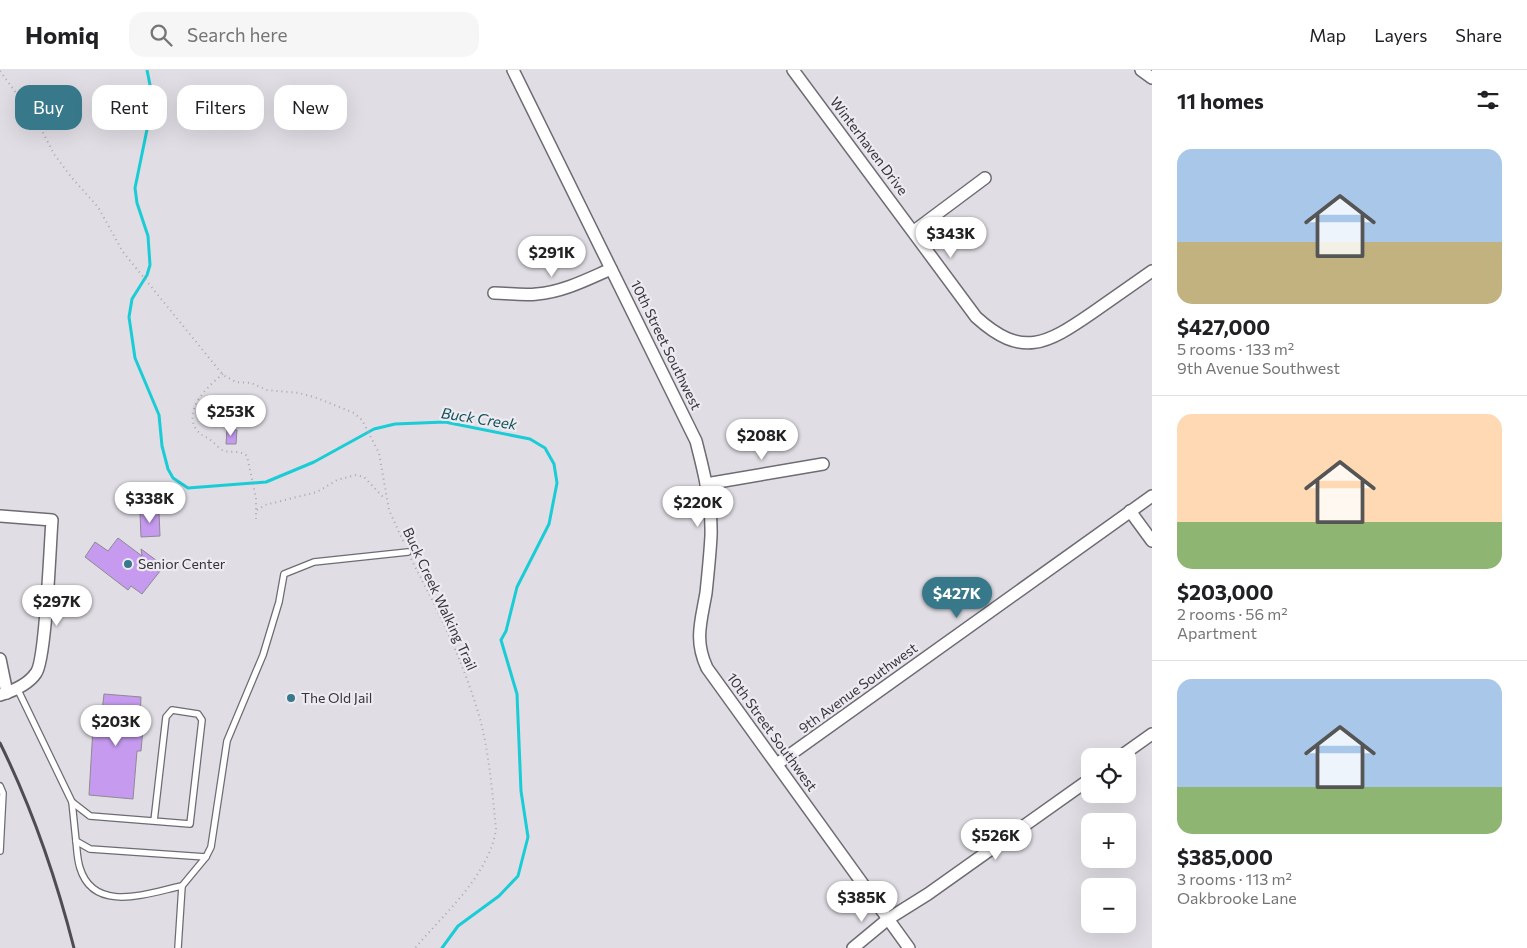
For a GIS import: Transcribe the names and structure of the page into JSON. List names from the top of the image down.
{
  "streets": {
    "street": ["Winterhaven Drive", "10th Street Southwest", "9th Avenue Southwest"],
    "path": ["Buck Creek Walking Trail"]
  },
  "crossings": [
    ["10th Street Southwest", "9th Avenue Southwest"]
  ],
  "water": ["Buck Creek"],
  "places": ["Senior Center", "The Old Jail"],
  "page": {
    "header": "Homiq",
    "search": "Search here",
    "nav": ["Map", "Layers", "Share"],
    "heading": "11 homes",
    "chip": [
      "Buy",
      "Rent",
      "Filters",
      "New"
    ],
    "list": [
      {
        "name": "$427,000",
        "note": "5 rooms · 133 m² · 9th Avenue Southwest"
      },
      {
        "name": "$203,000",
        "note": "2 rooms · 56 m² · Apartment"
      },
      {
        "name": "$385,000",
        "note": "3 rooms · 113 m² · Oakbrooke Lane"
      }
    ],
    "price": [
      "$343K",
      "$291K",
      "$253K",
      "$208K",
      "$338K",
      "$220K",
      "$427K",
      "$297K",
      "$203K",
      "$526K",
      "$385K"
    ],
    "map_buttons": ["+", "−"]
  }
}
